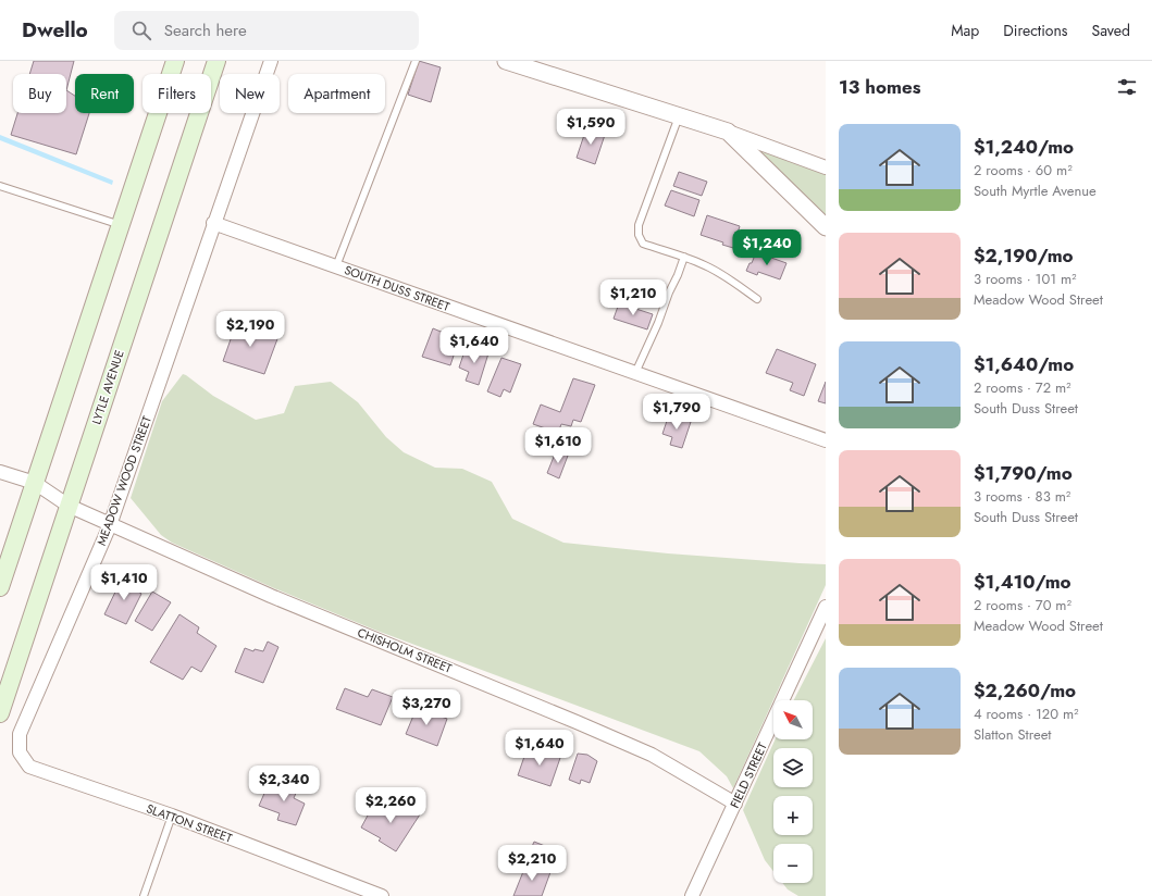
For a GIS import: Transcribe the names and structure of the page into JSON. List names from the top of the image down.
{
  "streets": {
    "main road": ["LYTLE AVENUE"],
    "street": [
      "SOUTH DUSS STREET",
      "MEADOW WOOD STREET",
      "CHISHOLM STREET",
      "FIELD STREET",
      "SLATTON STREET"
    ]
  },
  "crossings": [
    ["SOUTH DUSS STREET", "MEADOW WOOD STREET"],
    ["LYTLE AVENUE", "CHISHOLM STREET"],
    ["MEADOW WOOD STREET", "CHISHOLM STREET"],
    ["MEADOW WOOD STREET", "SLATTON STREET"],
    ["CHISHOLM STREET", "FIELD STREET"]
  ],
  "north": "top left",
  "page": {
    "header": "Dwello",
    "search": "Search here",
    "nav": ["Map", "Directions", "Saved"],
    "heading": "13 homes",
    "chip": [
      "Buy",
      "Rent",
      "Filters",
      "New",
      "Apartment"
    ],
    "price": [
      "$1,590",
      "$1,240",
      "$1,210",
      "$2,190",
      "$1,640",
      "$1,790",
      "$1,610",
      "$1,410",
      "$3,270",
      "$1,640",
      "$2,340",
      "$2,260",
      "$2,210"
    ],
    "list": [
      {
        "name": "$1,240/mo",
        "note": "2 rooms · 60 m² · South Myrtle Avenue"
      },
      {
        "name": "$2,190/mo",
        "note": "3 rooms · 101 m² · Meadow Wood Street"
      },
      {
        "name": "$1,640/mo",
        "note": "2 rooms · 72 m² · South Duss Street"
      },
      {
        "name": "$1,790/mo",
        "note": "3 rooms · 83 m² · South Duss Street"
      },
      {
        "name": "$1,410/mo",
        "note": "2 rooms · 70 m² · Meadow Wood Street"
      },
      {
        "name": "$2,260/mo",
        "note": "4 rooms · 120 m² · Slatton Street"
      }
    ],
    "map_buttons": ["+", "−"]
  }
}
